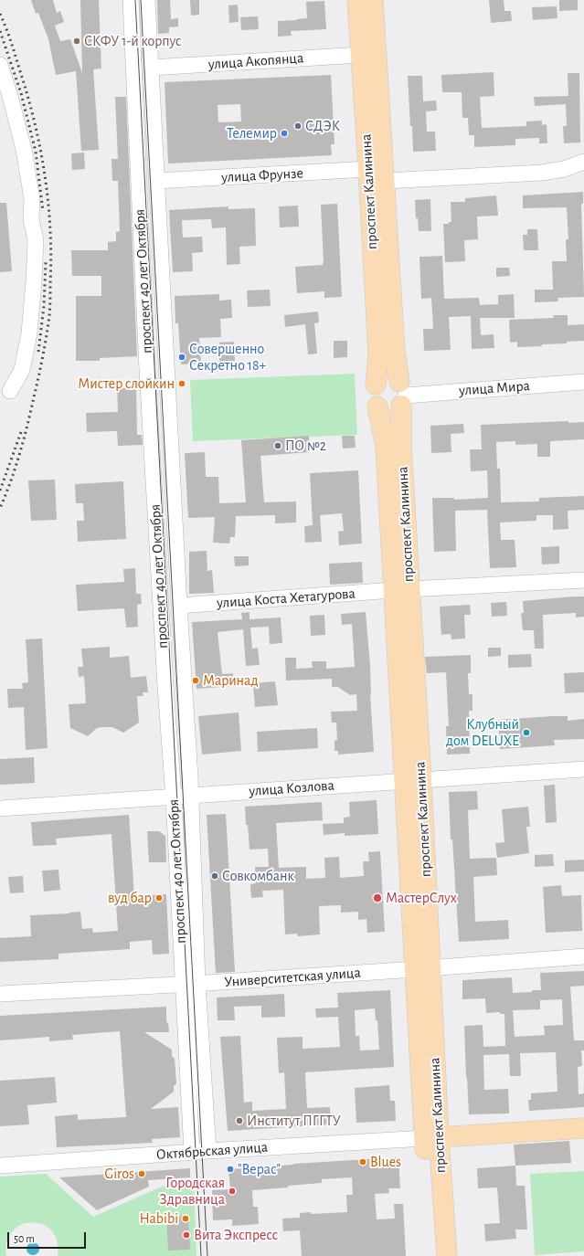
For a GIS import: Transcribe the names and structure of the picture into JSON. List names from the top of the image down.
{
  "streets": {
    "main road": ["проспект Калинина", "Октябрьская улица"],
    "street": [
      "улица Акопянца",
      "улица Фрунзе",
      "проспект 40 лет Октября",
      "улица Мира",
      "улица Коста Хетагурова",
      "улица Козлова",
      "Университетская улица"
    ]
  },
  "crossings": [
    ["улица Акопянца", "проспект Калинина"],
    ["улица Акопянца", "проспект 40 лет Октября"],
    ["улица Фрунзе", "проспект Калинина"],
    ["улица Фрунзе", "проспект 40 лет Октября"],
    ["проспект Калинина", "улица Мира"],
    ["проспект Калинина", "улица Коста Хетагурова"],
    ["проспект Калинина", "улица Козлова"],
    ["проспект Калинина", "Университетская улица"],
    ["проспект Калинина", "Октябрьская улица"],
    ["проспект 40 лет Октября", "улица Коста Хетагурова"],
    ["проспект 40 лет Октября", "улица Козлова"],
    ["проспект 40 лет Октября", "Университетская улица"],
    ["проспект 40 лет Октября", "Октябрьская улица"]
  ],
  "places": [
    "СКФУ 1-й корпус",
    "СДЭК",
    "Телемир",
    "Совершенно Секретно 18+",
    "Мистер слойкин",
    "ПО №2",
    "Маринад",
    "Клубный дом DELUXE",
    "Совкомбанк",
    "вуд бар",
    "МастерСлух",
    "Институт ПГГТУ",
    "Blues",
    "\"Верас\"",
    "Giros",
    "Городская Здравница",
    "Habibi",
    "Вита Экспресс"
  ],
  "scale_bar": "50 m"
}
